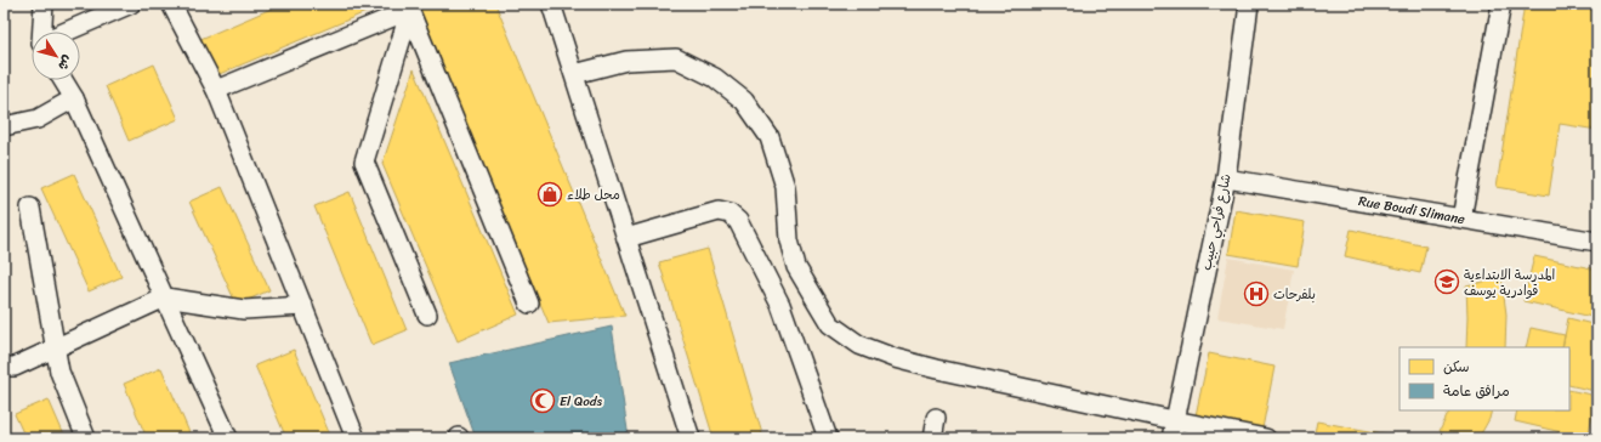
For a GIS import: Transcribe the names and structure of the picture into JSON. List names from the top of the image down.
{
  "streets": {
    "street": ["Rue Boudi Slimane", "شارع فراحي حبيب"]
  },
  "crossings": [
    ["Rue Boudi Slimane", "شارع فراحي حبيب"]
  ],
  "places": {
    "shop": ["محل طلاء"],
    "school or university": ["المدرسة الابتداءية قوادرية يوسف"],
    "hospital": ["بلفرحات"],
    "mosque": ["El Qods"]
  },
  "legend": ["سكن", "مرافق عامة"],
  "north": "bottom right"
}
